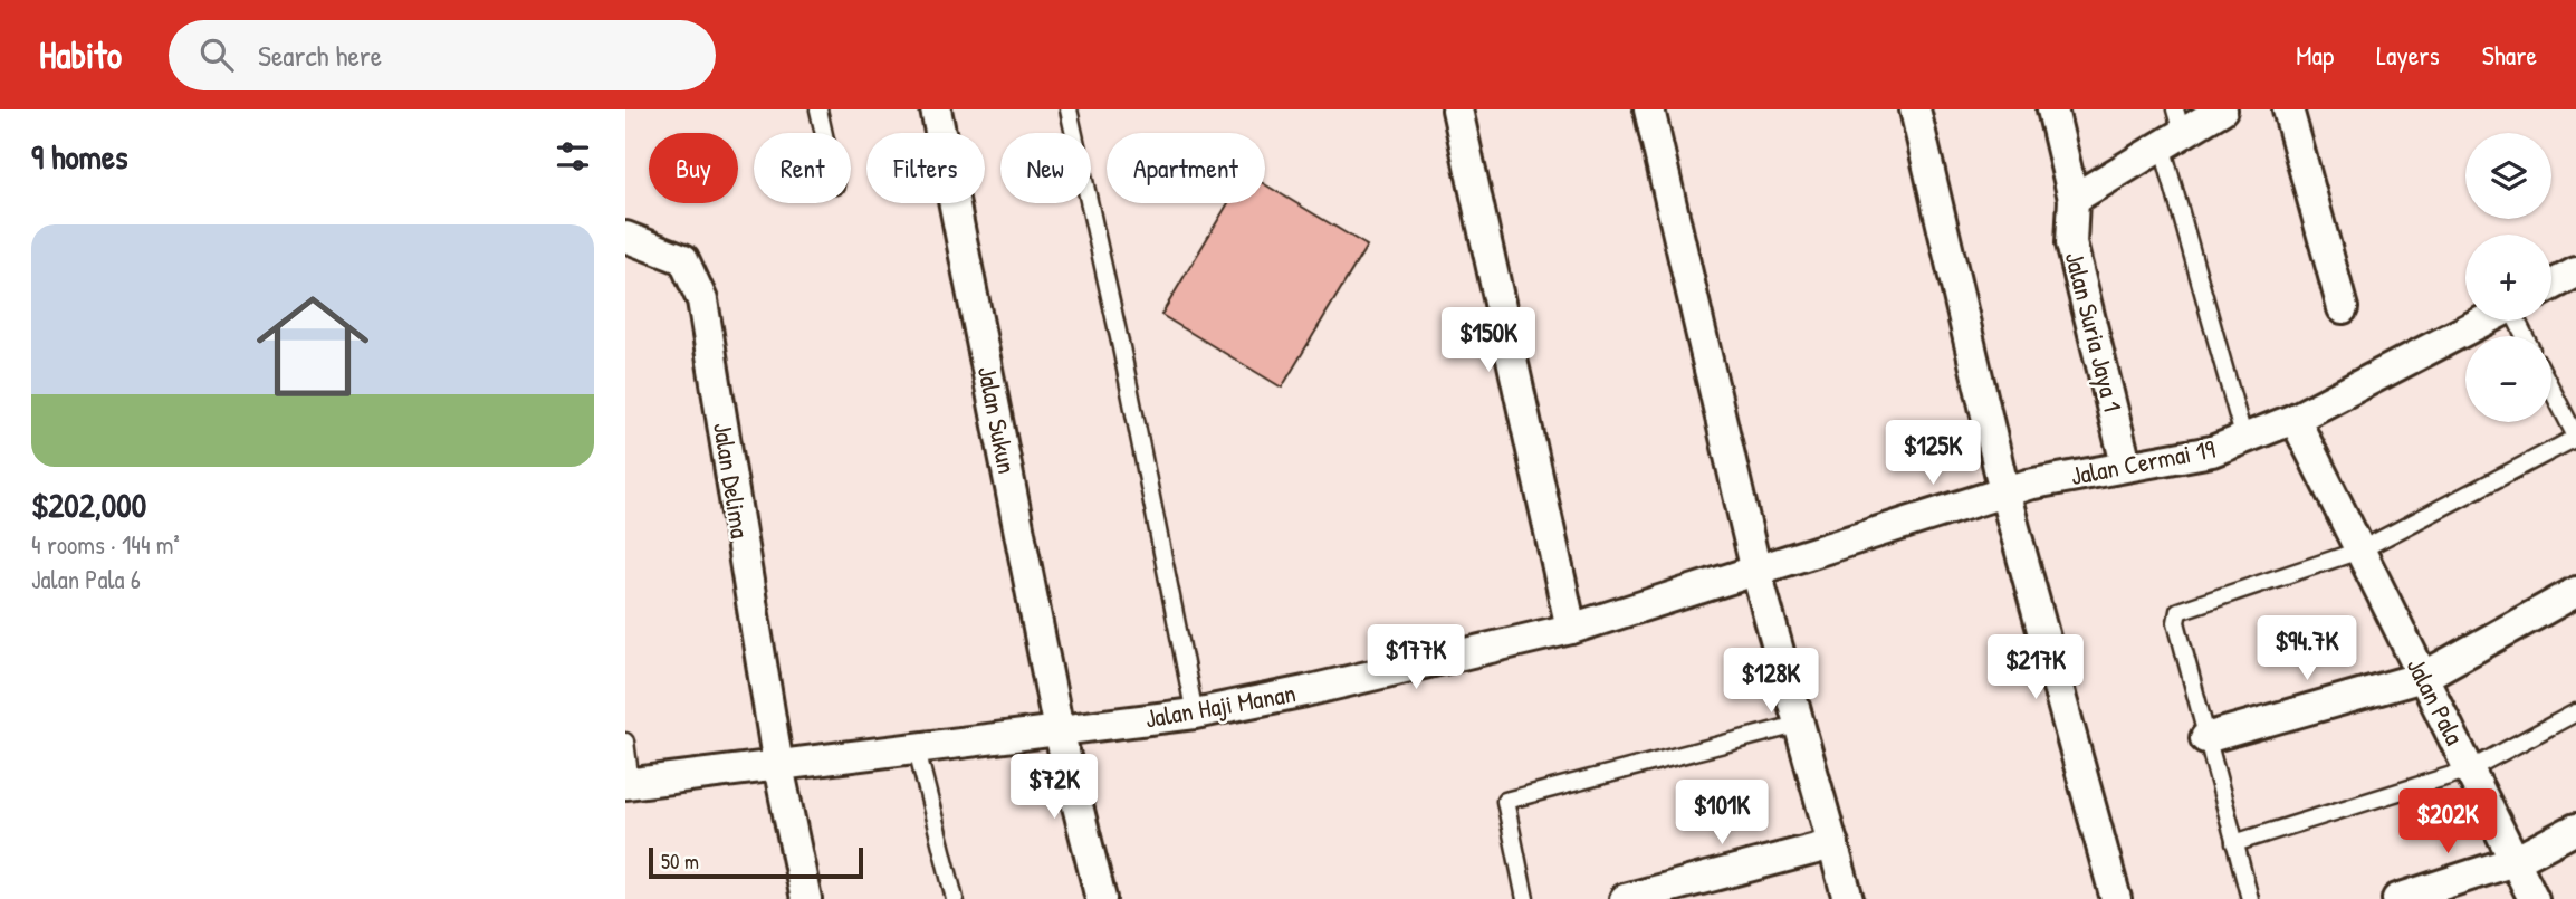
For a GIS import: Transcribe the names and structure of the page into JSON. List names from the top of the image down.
{
  "streets": {
    "street": [
      "Jalan Suria Jaya 1",
      "Jalan Sukun",
      "Jalan Cermai 19",
      "Jalan Delima",
      "Jalan Pala",
      "Jalan Haji Manan"
    ]
  },
  "crossings": [
    ["Jalan Suria Jaya 1", "Jalan Cermai 19"],
    ["Jalan Sukun", "Jalan Haji Manan"],
    ["Jalan Cermai 19", "Jalan Pala"],
    ["Jalan Cermai 19", "Jalan Haji Manan"],
    ["Jalan Delima", "Jalan Haji Manan"]
  ],
  "scale_bar": "50 m",
  "page": {
    "header": "Habito",
    "search": "Search here",
    "nav": ["Map", "Layers", "Share"],
    "heading": "9 homes",
    "map_buttons": ["+", "−"],
    "chip": [
      "Buy",
      "Rent",
      "Filters",
      "New",
      "Apartment"
    ],
    "list": [
      {
        "name": "$202,000",
        "note": "4 rooms · 144 m² · Jalan Pala 6"
      }
    ],
    "price": [
      "$150K",
      "$125K",
      "$94.7K",
      "$177K",
      "$217K",
      "$128K",
      "$72K",
      "$101K",
      "$202K"
    ],
    "scale": "50 m"
  }
}
